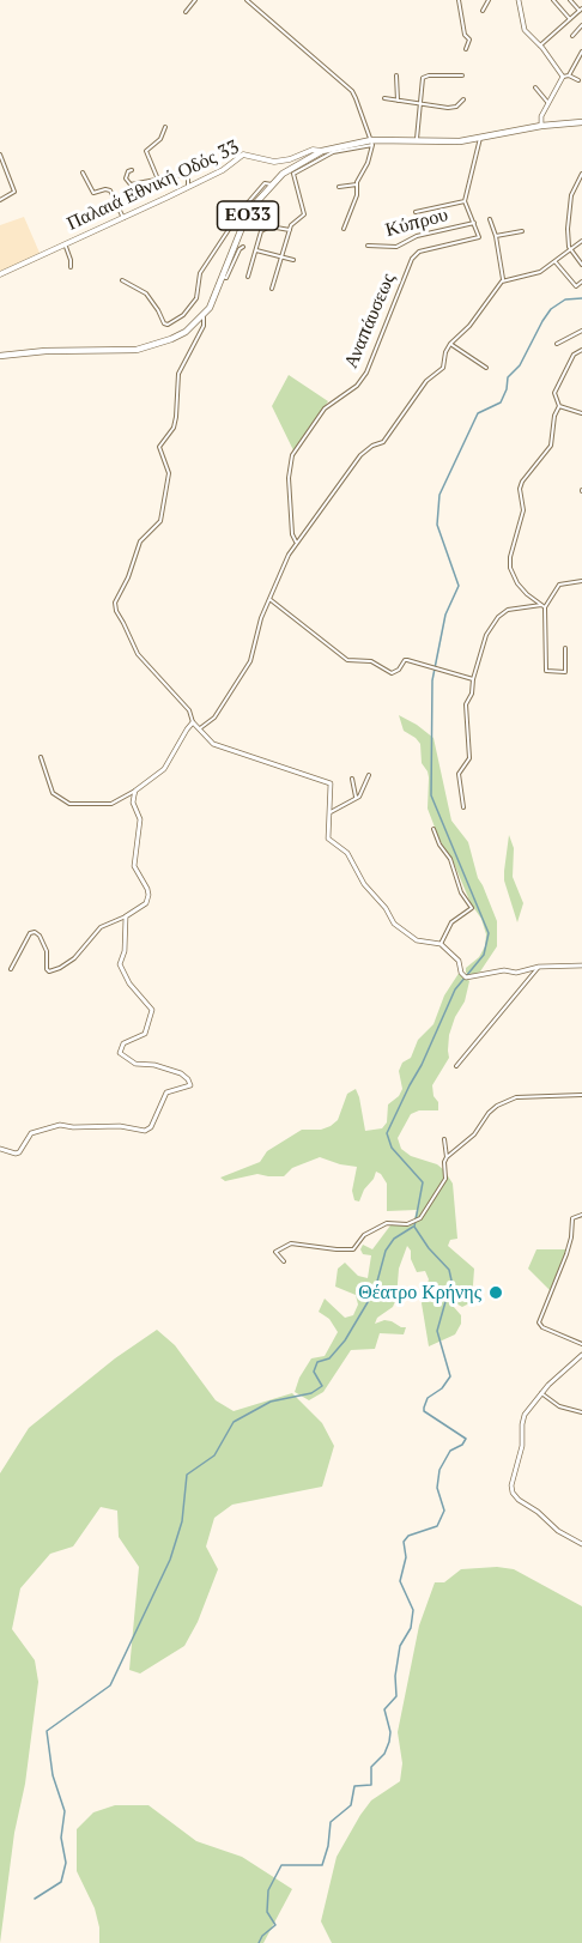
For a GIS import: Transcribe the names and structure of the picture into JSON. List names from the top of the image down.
{
  "streets": {
    "main road": ["Παλαιά Εθνική Οδός 33", "ΕΟ33"],
    "street": ["Κύπρου", "Αναπάυσεως"]
  },
  "crossings": [
    ["Παλαιά Εθνική Οδός 33", "ΕΟ33"],
    ["Κύπρου", "Αναπάυσεως"]
  ],
  "places": ["Θέατρο Κρήνης"]
}
